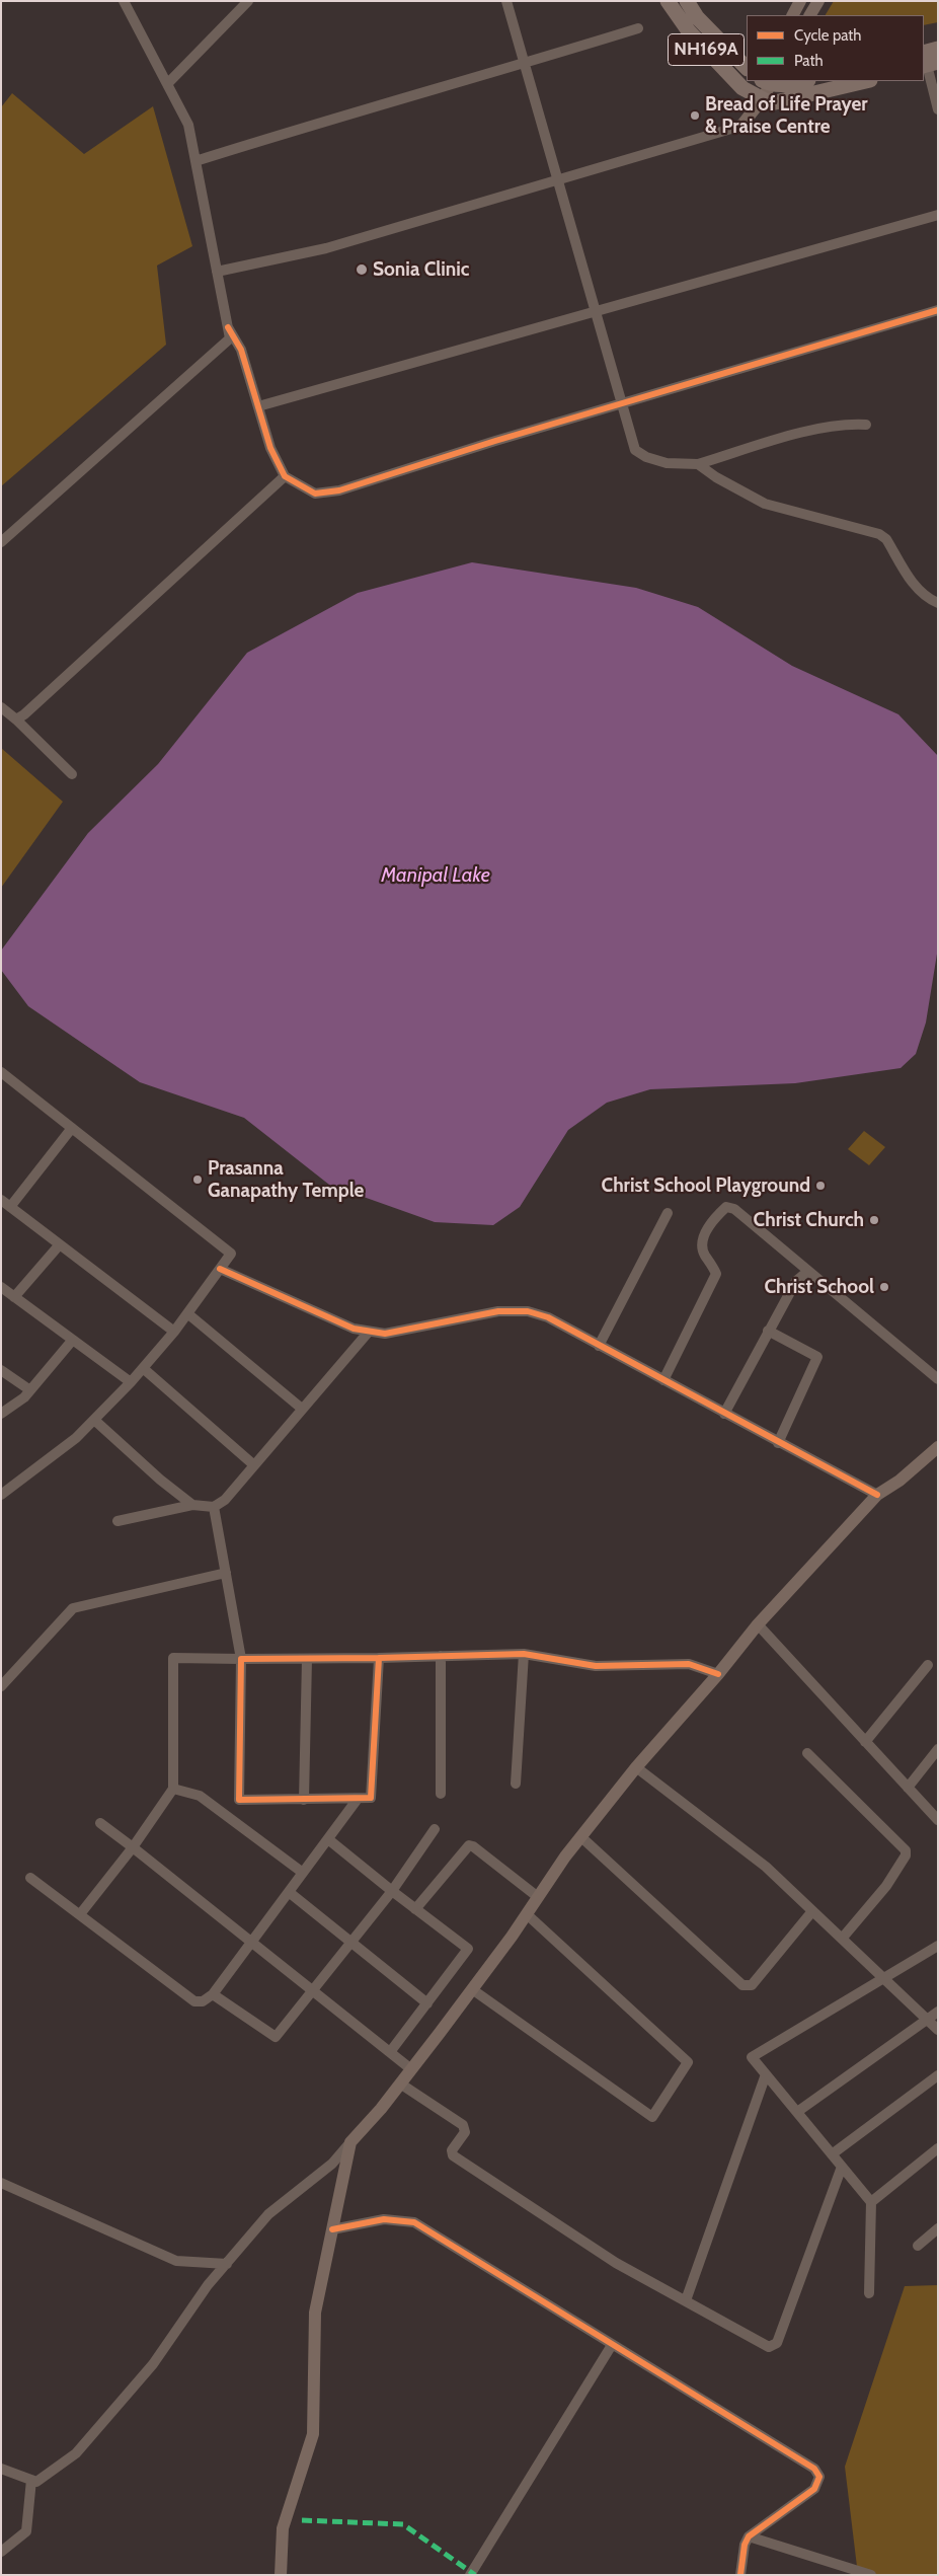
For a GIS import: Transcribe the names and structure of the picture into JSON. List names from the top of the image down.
{
  "streets": {
    "highway": ["NH169A"]
  },
  "water": ["Manipal Lake"],
  "places": [
    "Bread of Life Prayer & Praise Centre",
    "Sonia Clinic",
    "Prasanna Ganapathy Temple",
    "Christ School Playground",
    "Christ Church",
    "Christ School"
  ],
  "legend": ["Cycle path", "Path"]
}
